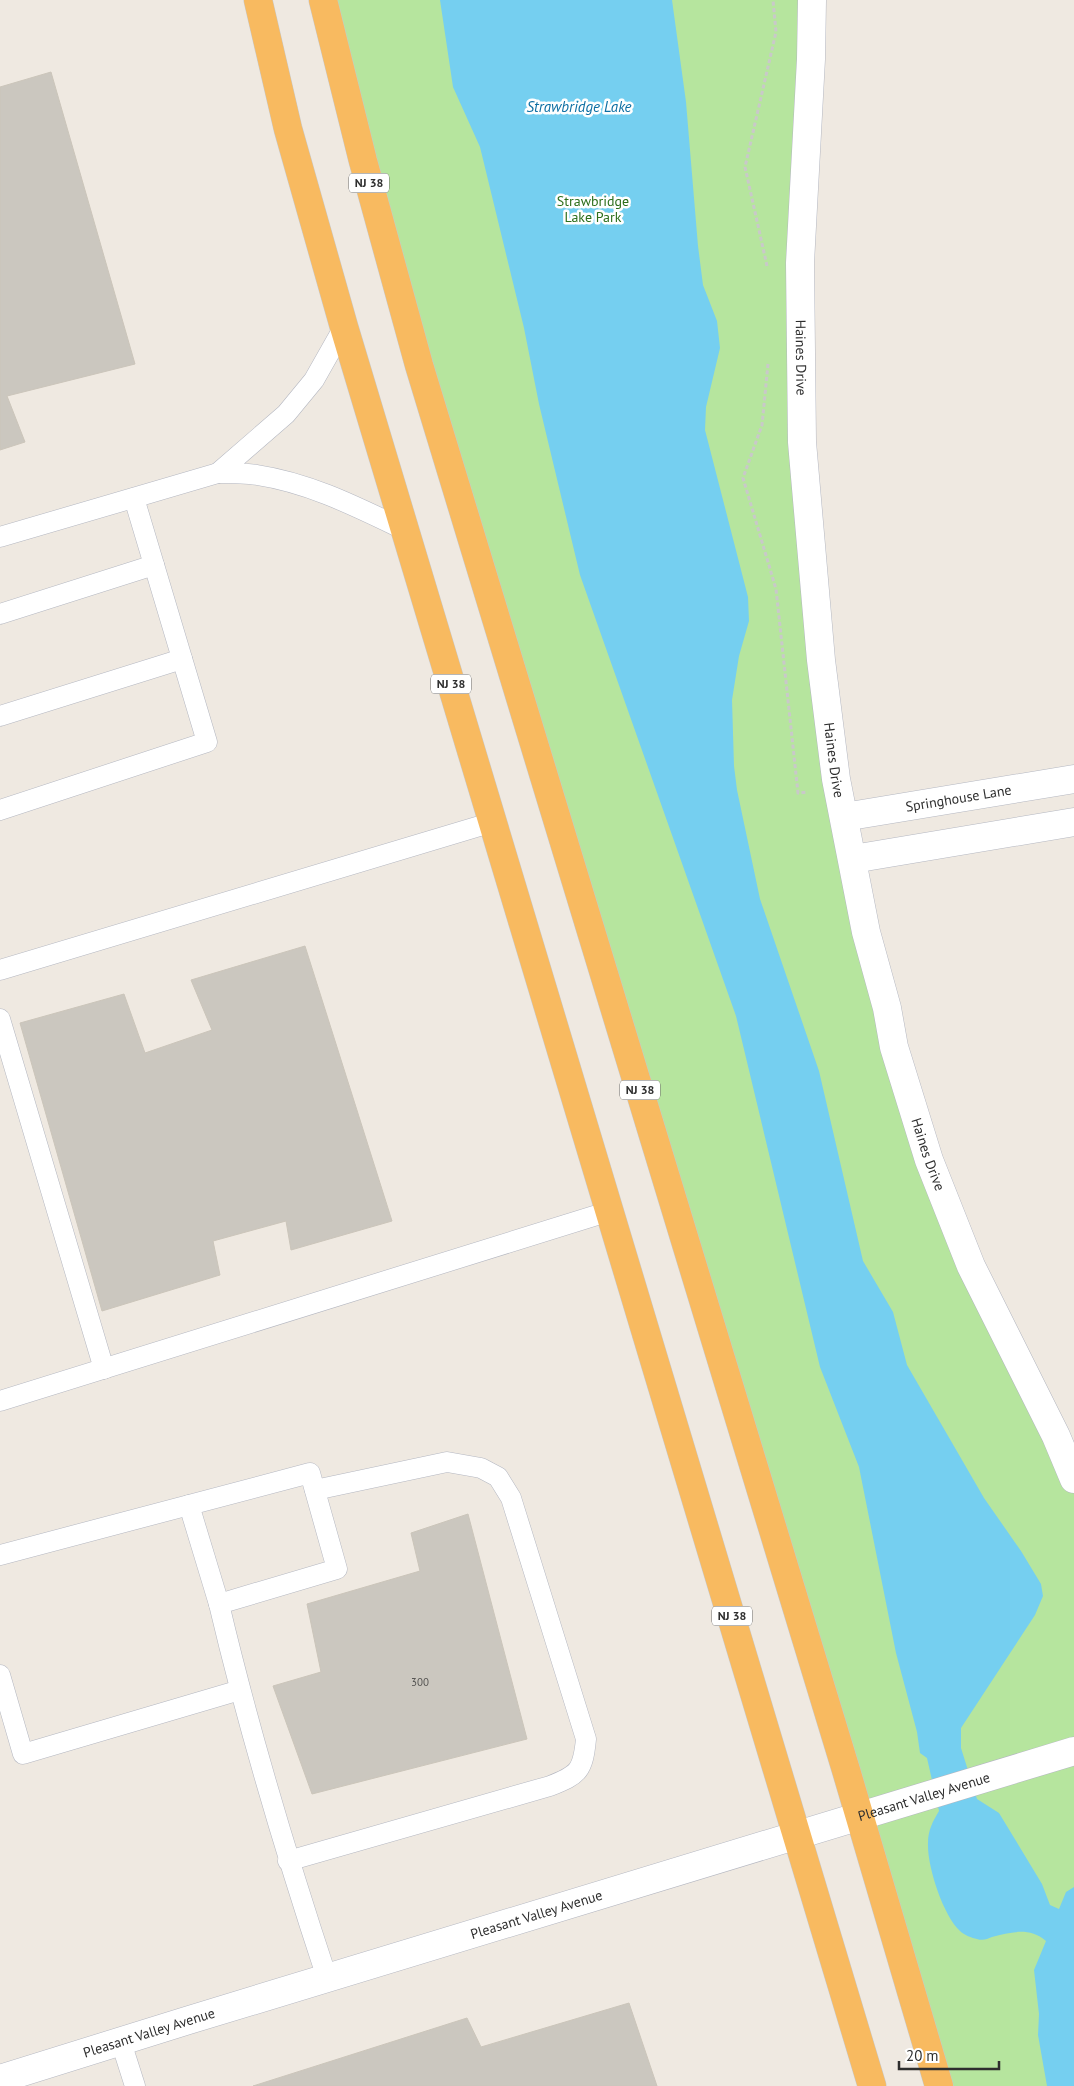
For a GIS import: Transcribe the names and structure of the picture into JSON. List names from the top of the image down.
{
  "streets": {
    "highway": ["NJ 38"],
    "street": ["Haines Drive", "Springhouse Lane", "Pleasant Valley Avenue"]
  },
  "crossings": [
    ["NJ 38", "Pleasant Valley Avenue"],
    ["Haines Drive", "Springhouse Lane"]
  ],
  "water": ["Strawbridge Lake"],
  "parks": ["Strawbridge Lake Park"],
  "house_numbers": ["300"],
  "scale_bar": "20 m"
}
